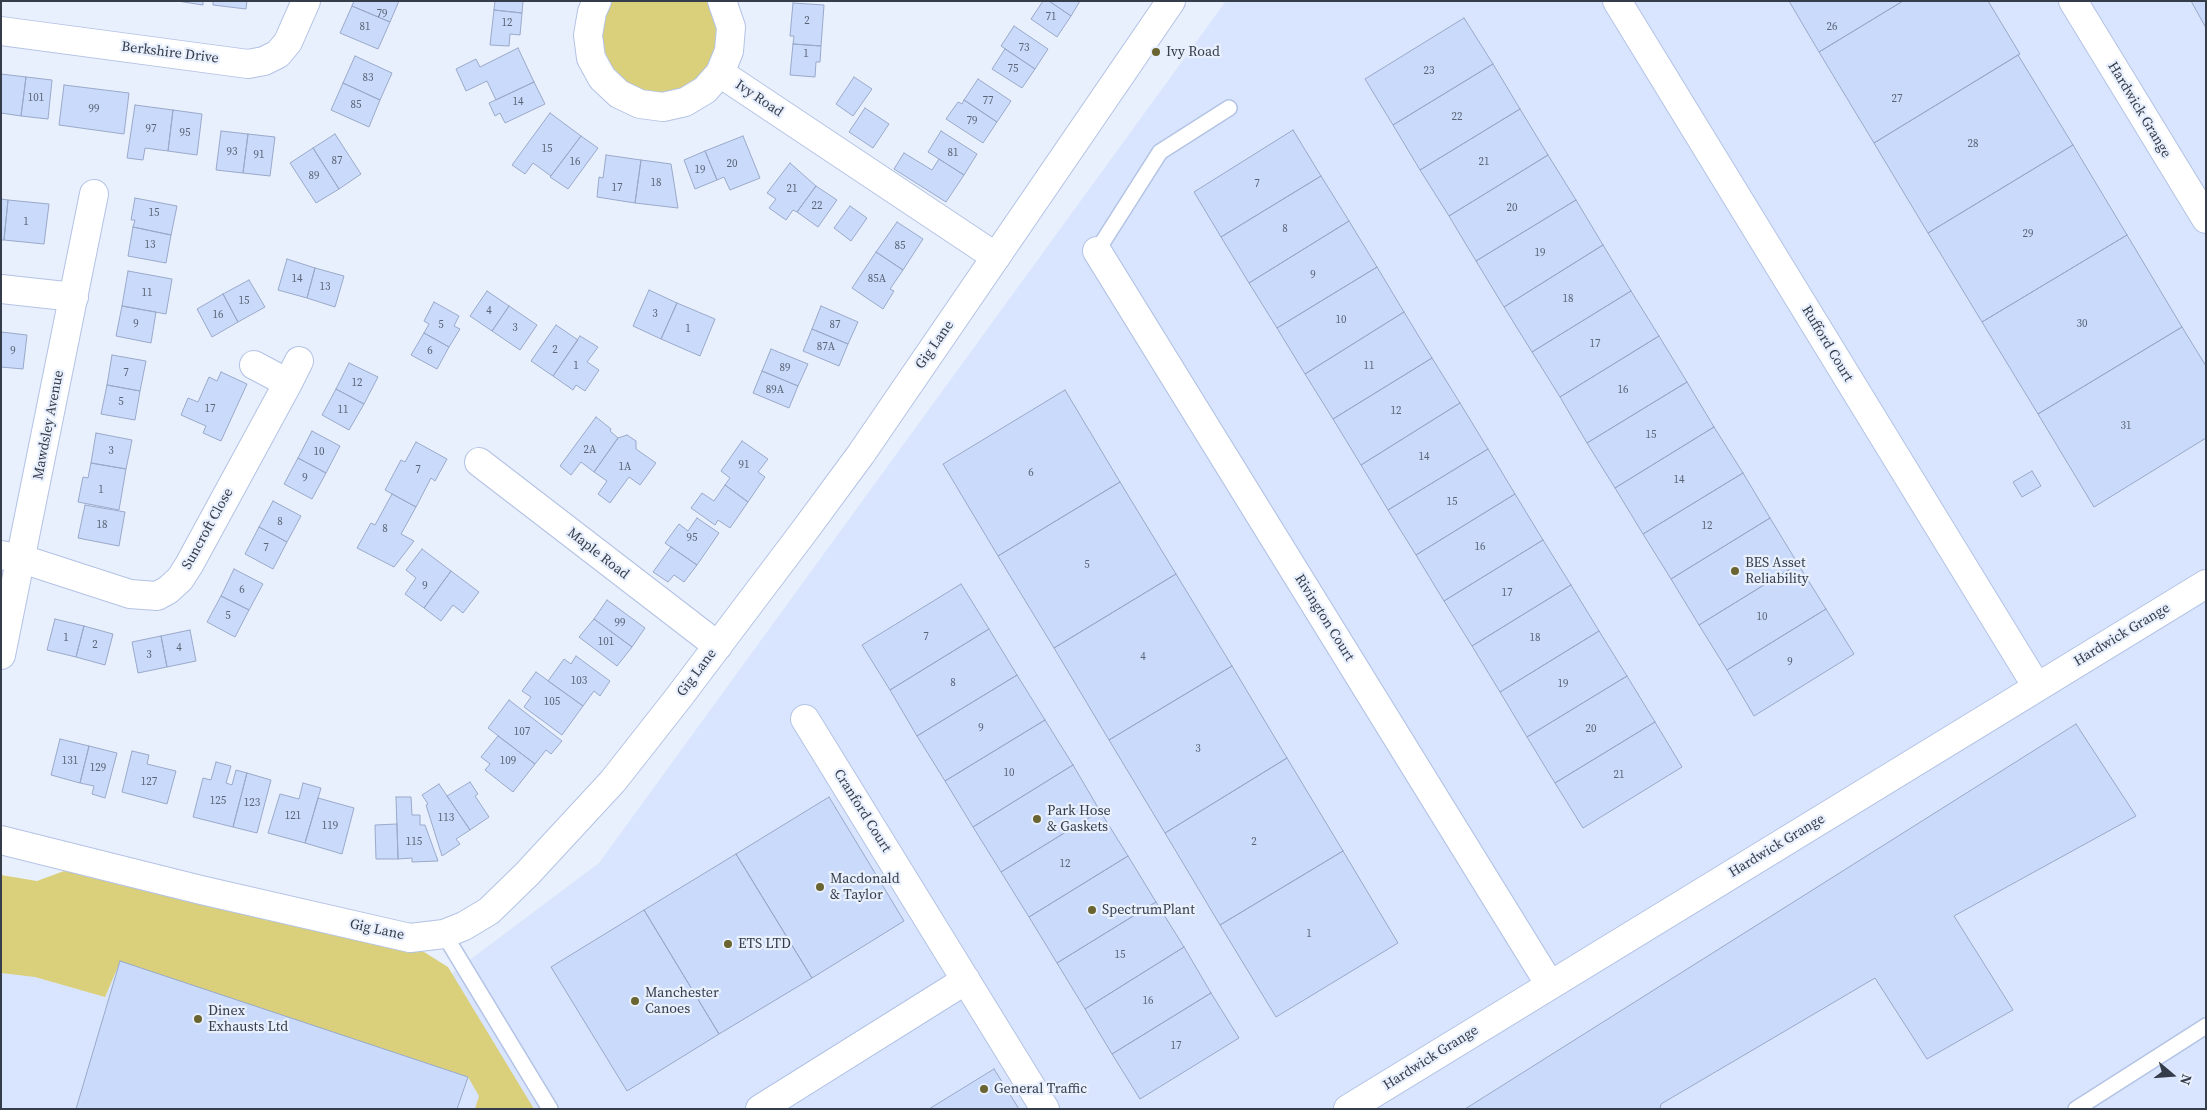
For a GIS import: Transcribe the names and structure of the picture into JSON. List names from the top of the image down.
{
  "streets": {
    "street": [
      "Berkshire Drive",
      "Ivy Road",
      "Hardwick Grange",
      "Rufford Court",
      "Gig Lane",
      "Mawdsley Avenue",
      "Suncroft Close",
      "Maple Road",
      "Rivington Court",
      "Cranford Court"
    ]
  },
  "crossings": [
    ["Ivy Road", "Gig Lane"],
    ["Hardwick Grange", "Rufford Court"],
    ["Hardwick Grange", "Rivington Court"],
    ["Gig Lane", "Maple Road"],
    ["Mawdsley Avenue", "Suncroft Close"]
  ],
  "places": [
    "Ivy Road",
    "BES Asset Reliability",
    "Park Hose & Gaskets",
    "Macdonald & Taylor",
    "SpectrumPlant",
    "ETS LTD",
    "Manchester Canoes",
    "Dinex Exhausts Ltd",
    "General Traffic"
  ],
  "house_numbers": [
    "79",
    "71",
    "2",
    "12",
    "81",
    "26",
    "73",
    "1",
    "75",
    "23",
    "83",
    "101",
    "27",
    "77",
    "14",
    "85",
    "99",
    "22",
    "79",
    "97",
    "95",
    "28",
    "15",
    "93",
    "81",
    "91",
    "87",
    "16",
    "21",
    "20",
    "19",
    "89",
    "18",
    "7",
    "17",
    "21",
    "22",
    "20",
    "15",
    "1",
    "8",
    "29",
    "13",
    "85",
    "19",
    "9",
    "14",
    "85A",
    "13",
    "11",
    "18",
    "15",
    "4",
    "3",
    "16",
    "10",
    "9",
    "30",
    "5",
    "87",
    "3",
    "1",
    "17",
    "87A",
    "2",
    "9",
    "6",
    "1",
    "11",
    "89",
    "7",
    "12",
    "89A",
    "16",
    "5",
    "17",
    "11",
    "12",
    "31",
    "15",
    "2A",
    "3",
    "10",
    "14",
    "91",
    "1A",
    "7",
    "6",
    "9",
    "14",
    "1",
    "15",
    "8",
    "18",
    "12",
    "8",
    "95",
    "16",
    "7",
    "5",
    "9",
    "6",
    "17",
    "5",
    "10",
    "99",
    "7",
    "1",
    "18",
    "101",
    "2",
    "4",
    "3",
    "4",
    "9",
    "103",
    "8",
    "19",
    "105",
    "9",
    "20",
    "107",
    "3",
    "131",
    "109",
    "129",
    "10",
    "21",
    "127",
    "125",
    "123",
    "121",
    "113",
    "119",
    "115",
    "2",
    "12",
    "1",
    "15",
    "16",
    "17"
  ],
  "north": "right"
}
